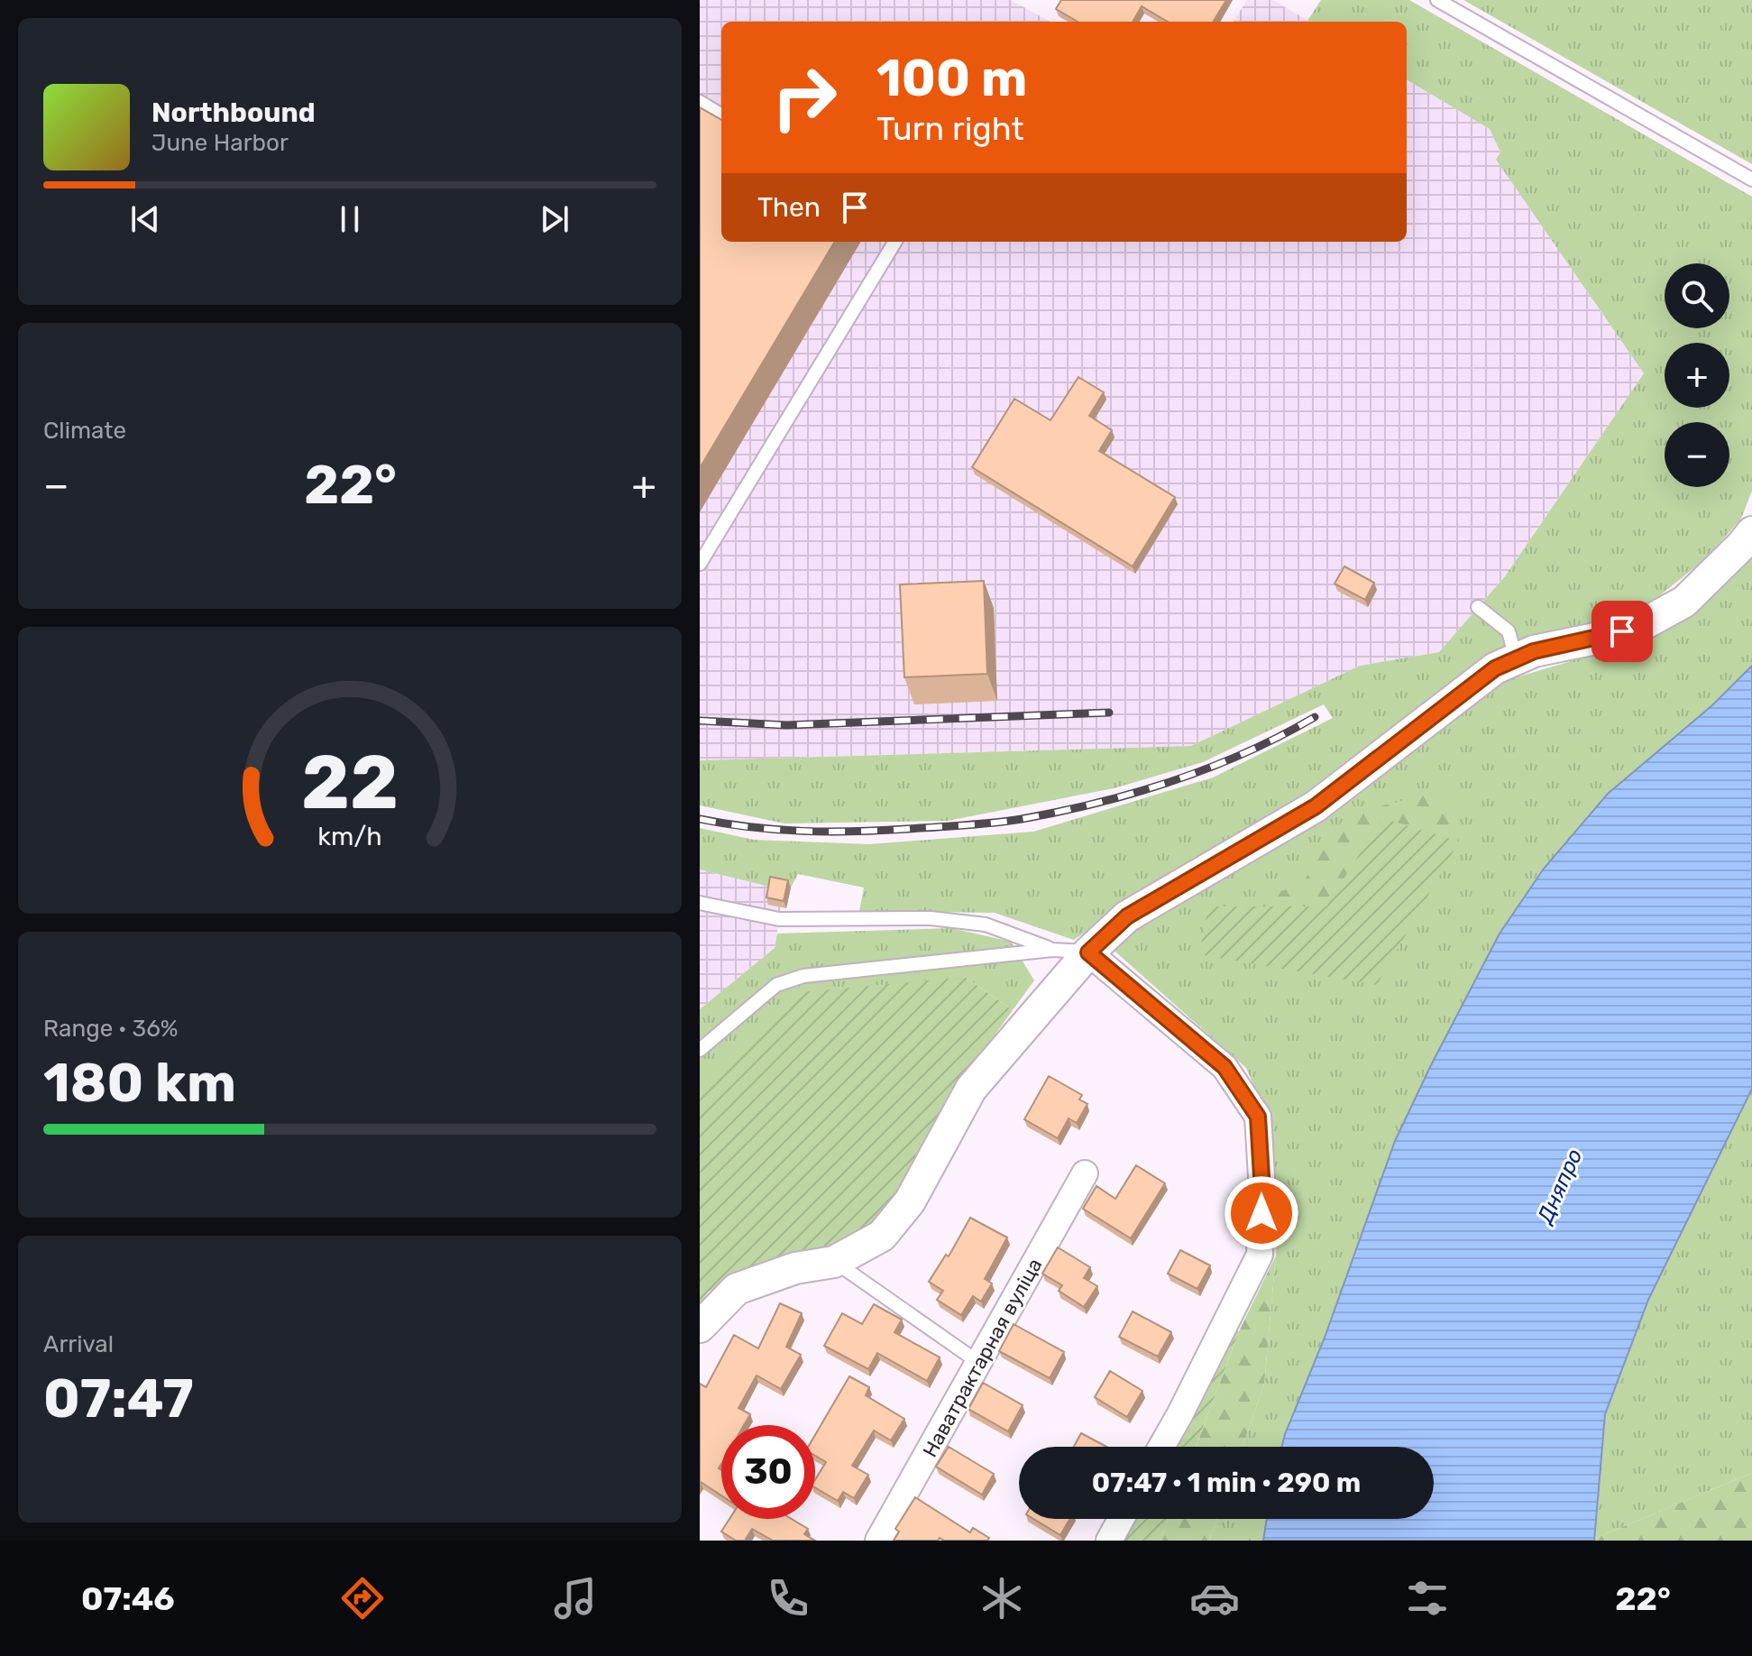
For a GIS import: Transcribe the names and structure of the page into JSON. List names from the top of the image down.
{
  "streets": {
    "street": ["Наватрактарная вуліца"]
  },
  "water": ["Дняпро"],
  "page": {
    "turn": ["100 m", "Turn right"],
    "song": ["Northbound", "June Harbor"],
    "then": "Then",
    "map_buttons": ["+", "−"],
    "tile": [
      "Climate",
      ["Range · 36%", "180 km"],
      ["Arrival", "07:47"]
    ],
    "heat": ["−", "22°", "+"],
    "limit": "30",
    "trip": "07:47 · 1 min · 290 m",
    "tabs": ["07:46", "22°"],
    "gauge": ["22", "km/h"]
  }
}
